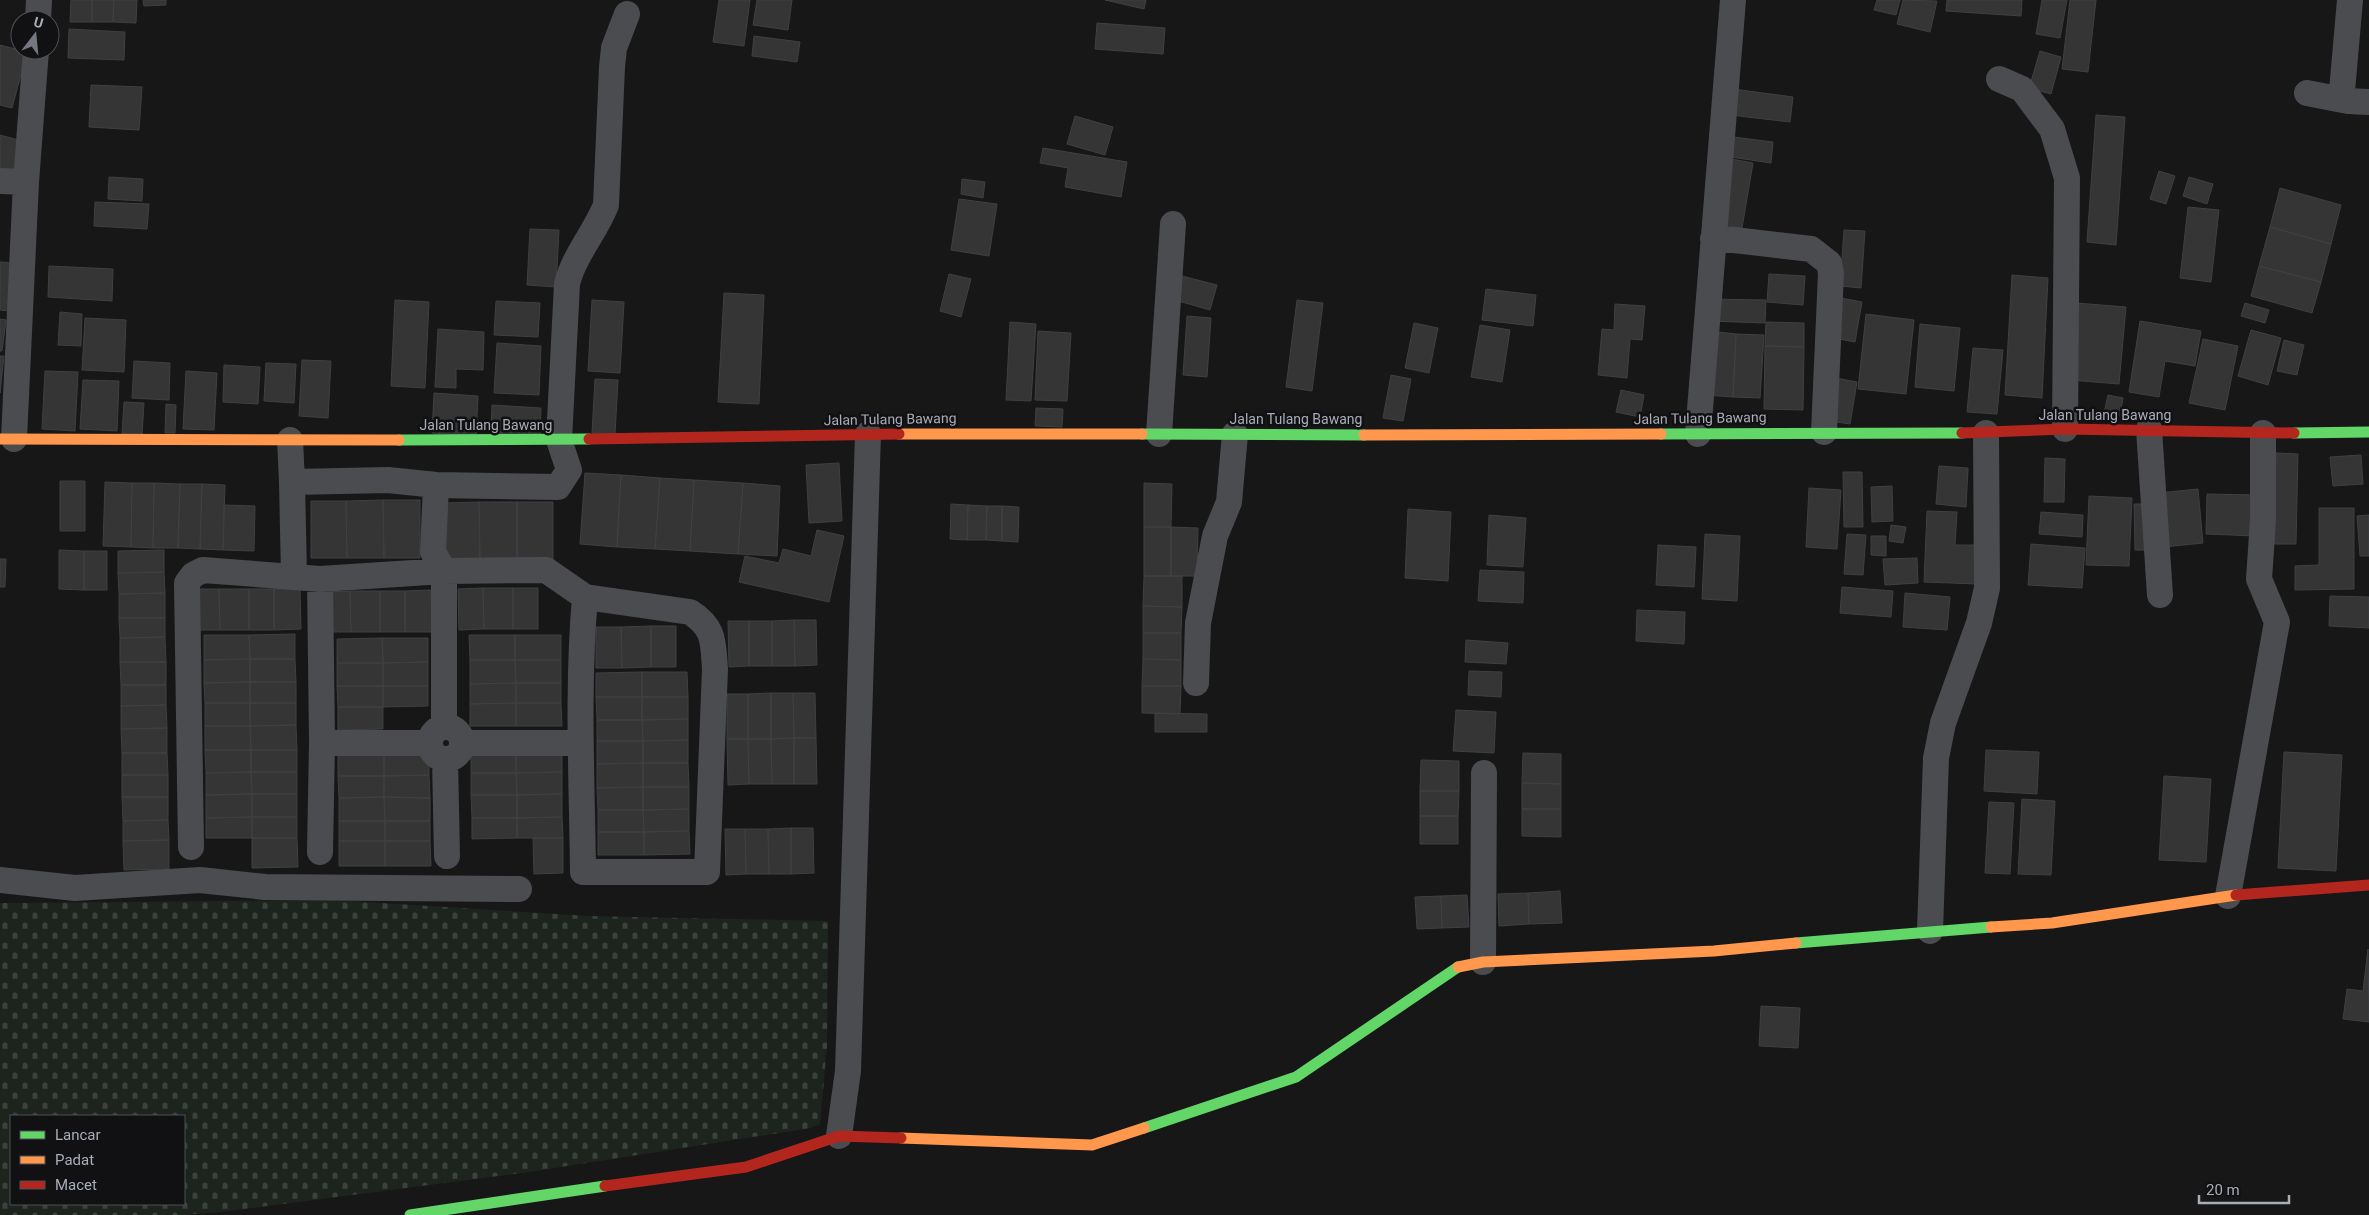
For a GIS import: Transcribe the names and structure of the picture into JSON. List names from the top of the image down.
{
  "streets": {
    "street": ["Jalan Tulang Bawang"]
  },
  "legend": ["Lancar", "Padat", "Macet"],
  "scale_bar": "20 m",
  "north": "top"
}
